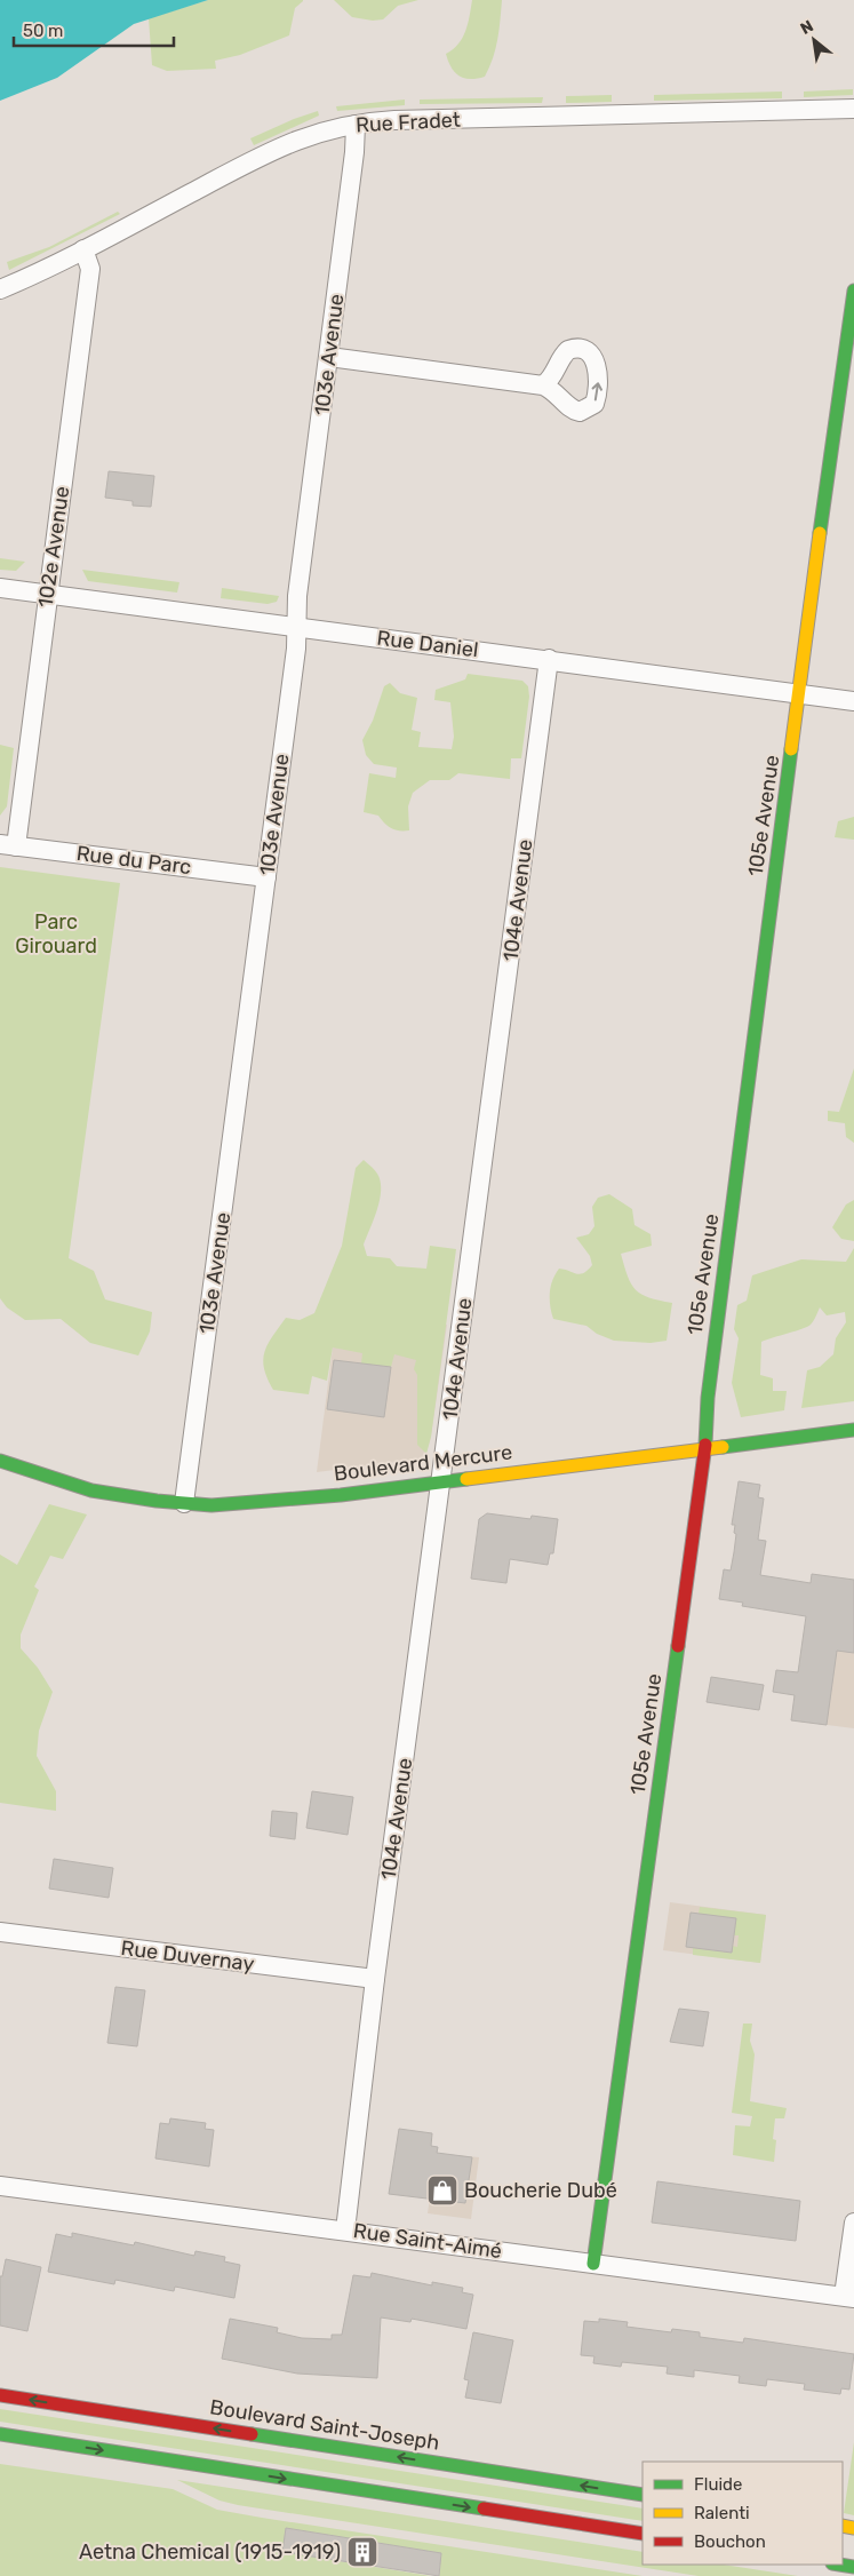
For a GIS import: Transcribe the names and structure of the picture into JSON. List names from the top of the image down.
{
  "streets": {
    "street": [
      "Rue Fradet",
      "103e Avenue",
      "102e Avenue",
      "Rue Daniel",
      "105e Avenue",
      "Rue du Parc",
      "104e Avenue",
      "Boulevard Mercure",
      "Rue Duvernay",
      "Rue Saint-Aimé",
      "Boulevard Saint-Joseph"
    ]
  },
  "crossings": [
    ["Rue Fradet", "103e Avenue"],
    ["Rue Fradet", "102e Avenue"],
    ["103e Avenue", "Rue Daniel"],
    ["103e Avenue", "Rue du Parc"],
    ["103e Avenue", "Boulevard Mercure"],
    ["102e Avenue", "Rue Daniel"],
    ["102e Avenue", "Rue du Parc"],
    ["Rue Daniel", "105e Avenue"],
    ["Rue Daniel", "104e Avenue"],
    ["105e Avenue", "Boulevard Mercure"],
    ["105e Avenue", "Rue Saint-Aimé"],
    ["104e Avenue", "Boulevard Mercure"],
    ["104e Avenue", "Rue Duvernay"],
    ["104e Avenue", "Rue Saint-Aimé"]
  ],
  "parks": ["Parc Girouard"],
  "places": {
    "shop": ["Boucherie Dubé"],
    "building": ["Aetna Chemical (1915-1919)"]
  },
  "legend": ["Fluide", "Ralenti", "Bouchon"],
  "scale_bar": "50 m",
  "north": "top left"
}
